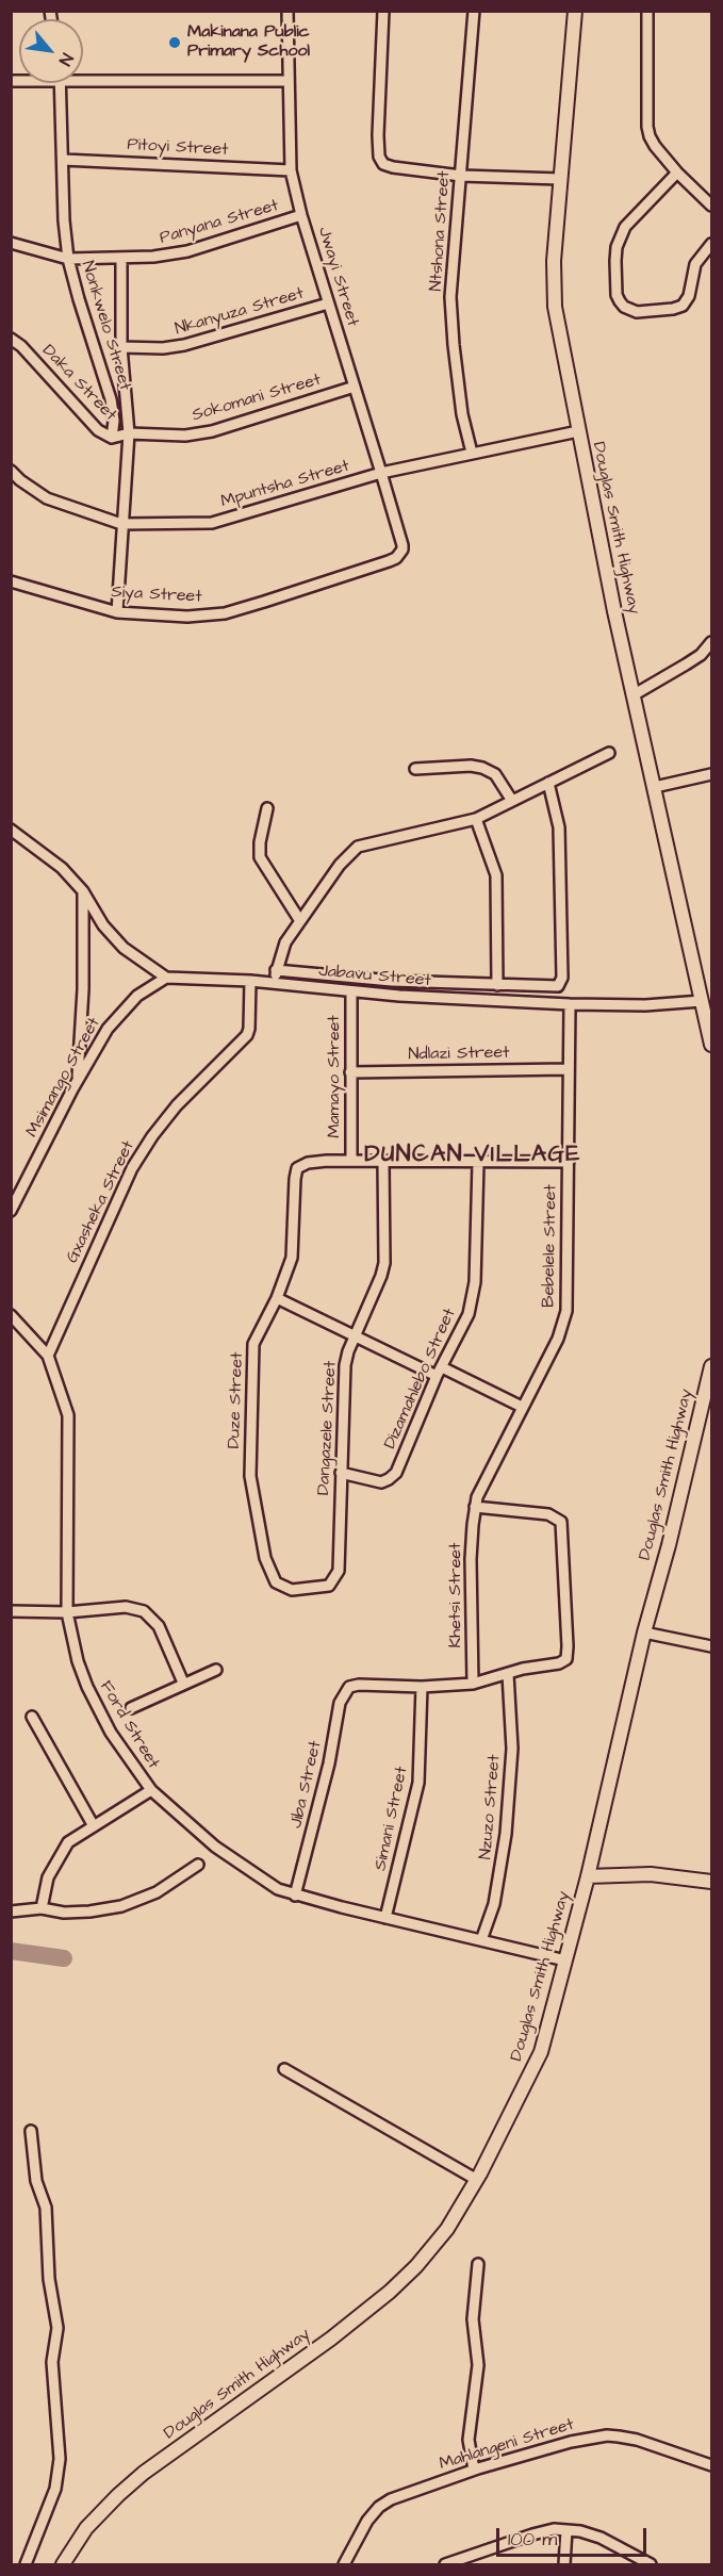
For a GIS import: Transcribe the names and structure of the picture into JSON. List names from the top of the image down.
{
  "streets": {
    "street": [
      "Pitoyi Street",
      "Panyana Street",
      "Ntshona Street",
      "Jwayi Street",
      "Nkanyuza Street",
      "Nonkwelo Street",
      "Daka Street",
      "Sokomani Street",
      "Mpuntsha Street",
      "Douglas Smith Highway",
      "Siya Street",
      "Jabavu Street",
      "Ndlazi Street",
      "Mamayo Street",
      "Msimango Street",
      "Gxasheka Street",
      "Bebelele Street",
      "Dizamahlebo Street",
      "Duze Street",
      "Dangazele Street",
      "Khetsi Street",
      "Ford Street",
      "Jiba Street",
      "Nzuzo Street",
      "Simani Street",
      "Mahlangeni Street"
    ]
  },
  "crossings": [
    ["Pitoyi Street", "Jwayi Street"],
    ["Pitoyi Street", "Nonkwelo Street"],
    ["Panyana Street", "Jwayi Street"],
    ["Panyana Street", "Nonkwelo Street"],
    ["Ntshona Street", "Mpuntsha Street"],
    ["Jwayi Street", "Nkanyuza Street"],
    ["Jwayi Street", "Sokomani Street"],
    ["Jwayi Street", "Mpuntsha Street"],
    ["Jwayi Street", "Siya Street"],
    ["Nonkwelo Street", "Daka Street"],
    ["Daka Street", "Sokomani Street"],
    ["Mpuntsha Street", "Douglas Smith Highway"],
    ["Douglas Smith Highway", "Jabavu Street"],
    ["Douglas Smith Highway", "Ford Street"],
    ["Jabavu Street", "Mamayo Street"],
    ["Jabavu Street", "Msimango Street"],
    ["Jabavu Street", "Gxasheka Street"],
    ["Jabavu Street", "Bebelele Street"],
    ["Ndlazi Street", "Mamayo Street"],
    ["Ndlazi Street", "Bebelele Street"],
    ["Mamayo Street", "Duze Street"],
    ["Gxasheka Street", "Ford Street"],
    ["Bebelele Street", "Khetsi Street"],
    ["Dizamahlebo Street", "Dangazele Street"],
    ["Duze Street", "Dangazele Street"],
    ["Ford Street", "Jiba Street"],
    ["Ford Street", "Nzuzo Street"],
    ["Ford Street", "Simani Street"],
    ["Jiba Street", "Simani Street"]
  ],
  "districts": ["DUNCAN VILLAGE"],
  "places": ["Makinana Public Primary School"],
  "scale_bar": "100 m",
  "north": "bottom right"
}
